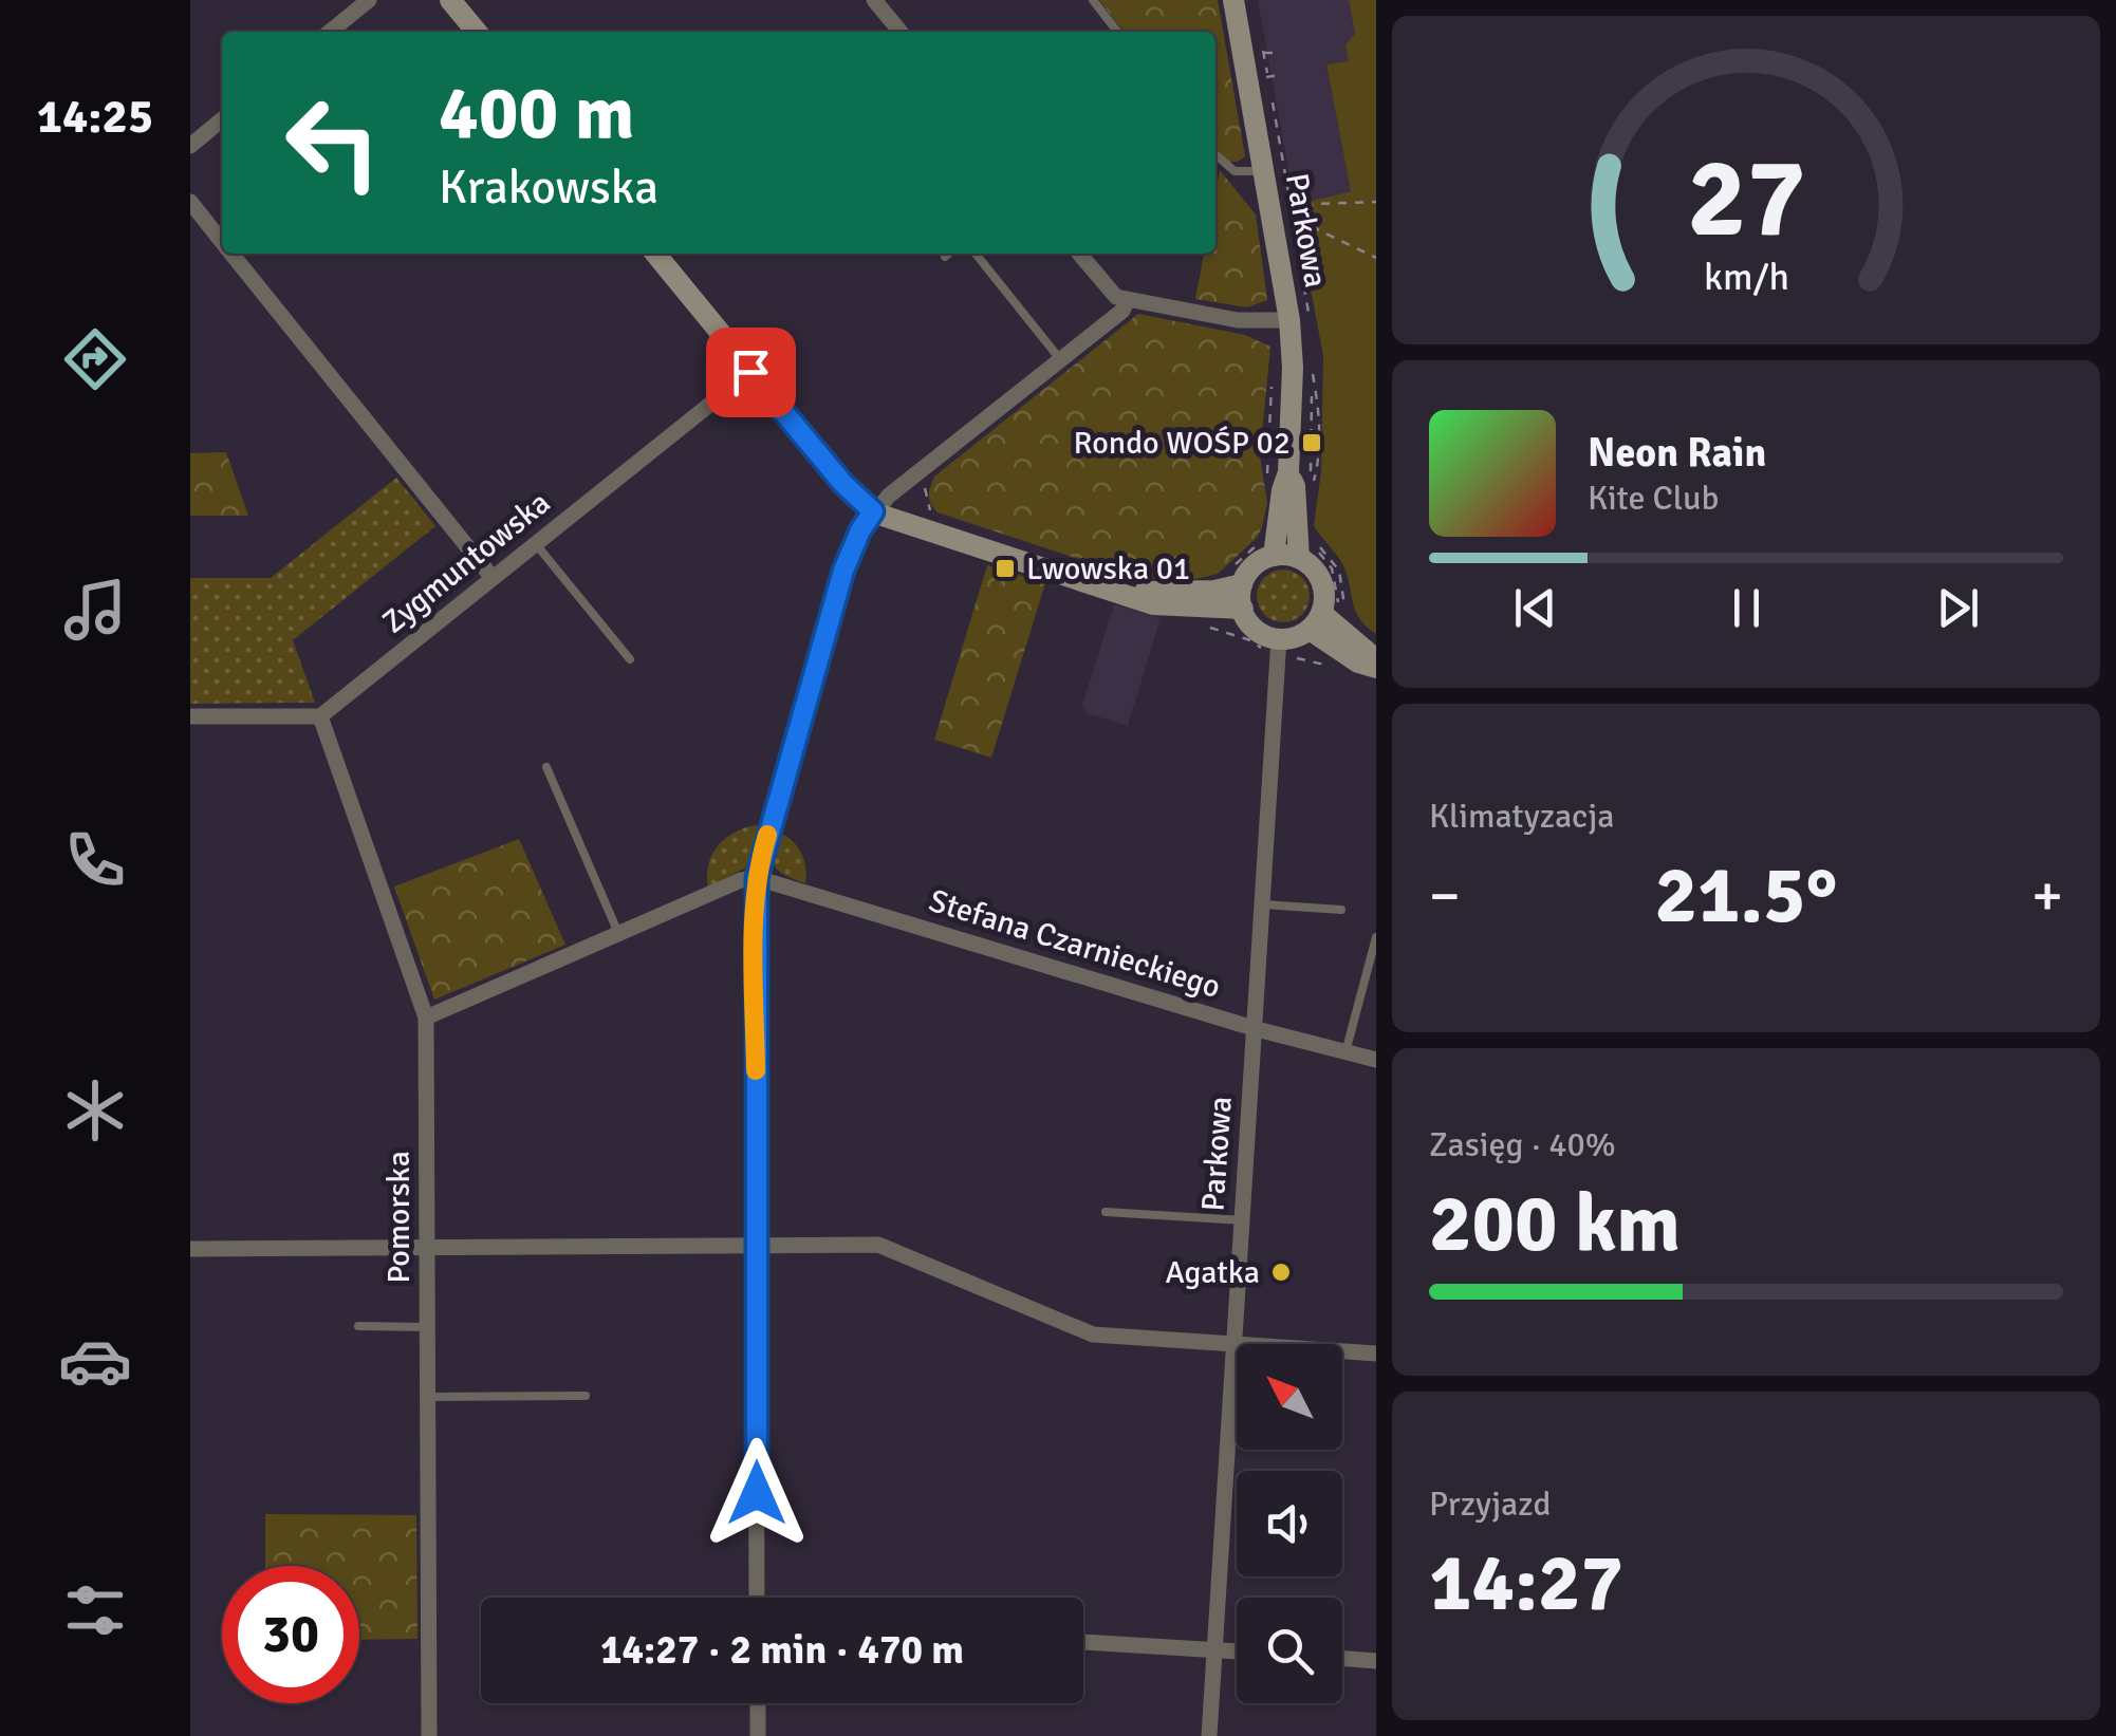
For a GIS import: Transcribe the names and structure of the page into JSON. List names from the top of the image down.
{
  "streets": {
    "street": [
      "Parkowa",
      "Zygmuntowska",
      "Stefana Czarnieckiego",
      "Pomorska"
    ]
  },
  "crossings": [
    ["Parkowa", "Stefana Czarnieckiego"],
    ["Zygmuntowska", "Pomorska"]
  ],
  "places": {
    "transit": ["Rondo WOŚP 02", "Lwowska 01"],
    "other": ["Agatka"]
  },
  "north": "top left",
  "page": {
    "tabs": "14:25",
    "turn": ["400 m", "Krakowska"],
    "song": ["Neon Rain", "Kite Club"],
    "tile": [
      "Klimatyzacja",
      ["Zasięg · 40%", "200 km"],
      ["Przyjazd", "14:27"]
    ],
    "heat": ["−", "21.5°", "+"],
    "limit": "30",
    "trip": "14:27 · 2 min · 470 m",
    "gauge": ["27", "km/h"]
  }
}
